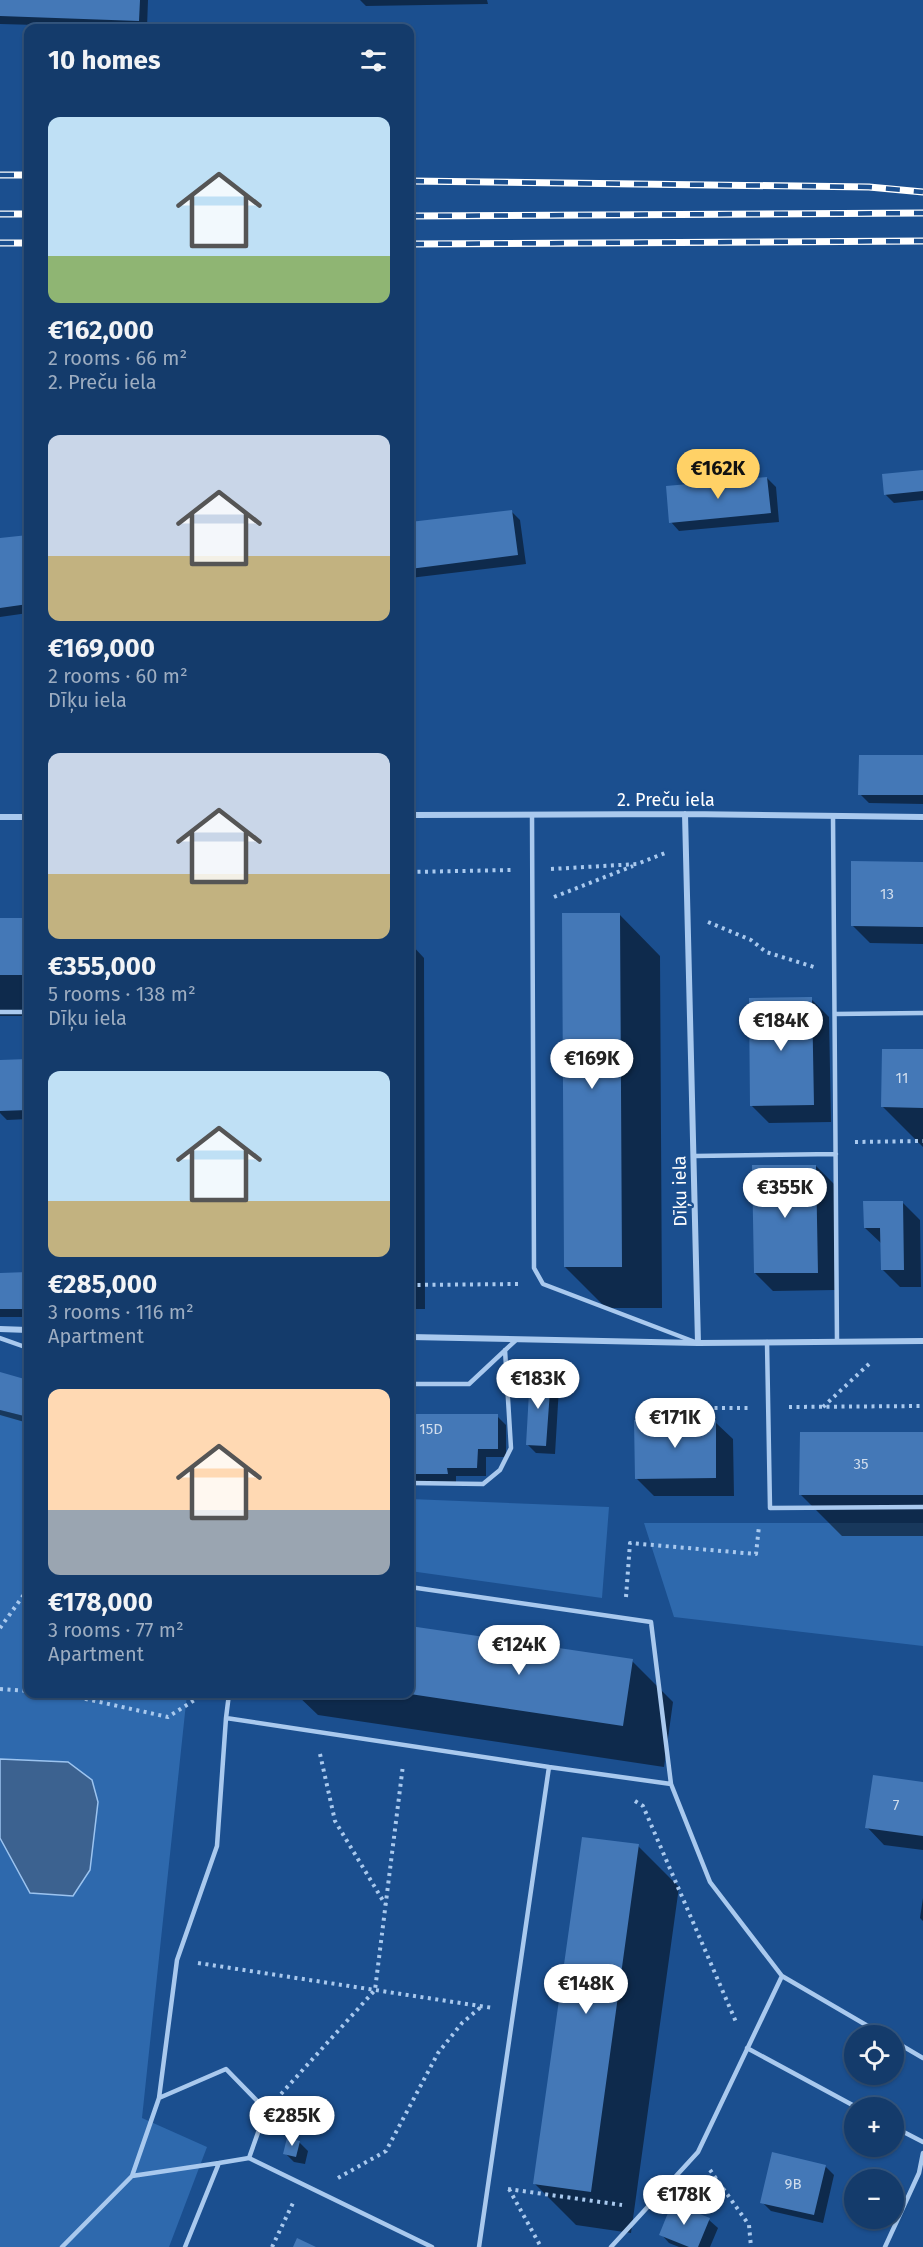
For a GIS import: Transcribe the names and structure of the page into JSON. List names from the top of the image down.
{
  "streets": {
    "street": ["2. Preču iela", "Dīķu iela"]
  },
  "crossings": [
    ["2. Preču iela", "Dīķu iela"]
  ],
  "house_numbers": [
    "13",
    "11",
    "15D",
    "35",
    "7",
    "9B"
  ],
  "page": {
    "heading": "10 homes",
    "list": [
      {
        "name": "€162,000",
        "note": "2 rooms · 66 m² · 2. Preču iela"
      },
      {
        "name": "€169,000",
        "note": "2 rooms · 60 m² · Dīķu iela"
      },
      {
        "name": "€355,000",
        "note": "5 rooms · 138 m² · Dīķu iela"
      },
      {
        "name": "€285,000",
        "note": "3 rooms · 116 m² · Apartment"
      },
      {
        "name": "€178,000",
        "note": "3 rooms · 77 m² · Apartment"
      }
    ],
    "price": [
      "€162K",
      "€184K",
      "€169K",
      "€355K",
      "€183K",
      "€171K",
      "€124K",
      "€148K",
      "€285K",
      "€178K"
    ],
    "map_buttons": ["+", "−"]
  }
}
